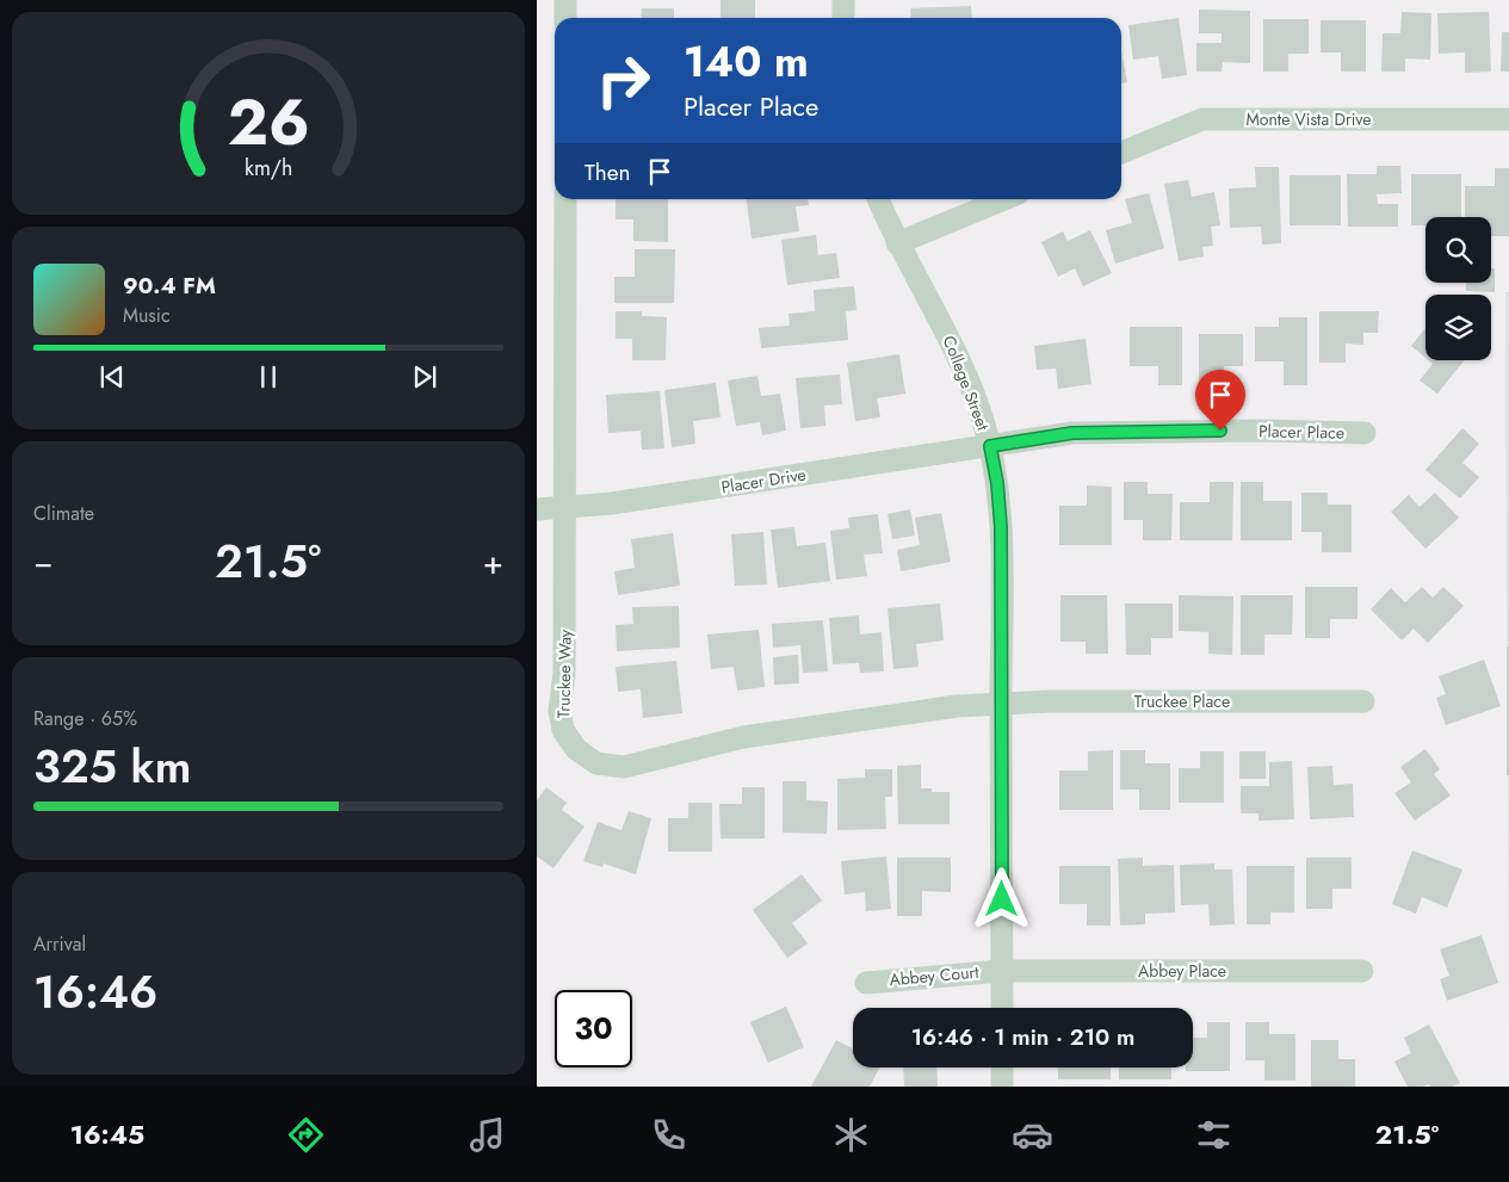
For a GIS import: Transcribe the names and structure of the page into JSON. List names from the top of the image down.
{
  "streets": {
    "street": [
      "Monte Vista Drive",
      "College Street",
      "Placer Place",
      "Placer Drive",
      "Truckee Way",
      "Truckee Place",
      "Abbey Place",
      "Abbey Court"
    ]
  },
  "crossings": [
    ["College Street", "Placer Place"],
    ["College Street", "Placer Drive"],
    ["College Street", "Truckee Way"],
    ["College Street", "Truckee Place"],
    ["College Street", "Abbey Place"],
    ["College Street", "Abbey Court"],
    ["Placer Place", "Placer Drive"],
    ["Placer Drive", "Truckee Way"],
    ["Truckee Way", "Truckee Place"],
    ["Abbey Place", "Abbey Court"]
  ],
  "page": {
    "turn": ["140 m", "Placer Place"],
    "then": "Then",
    "song": ["90.4 FM", "Music"],
    "tile": [
      "Climate",
      ["Range · 65%", "325 km"],
      ["Arrival", "16:46"]
    ],
    "heat": ["−", "21.5°", "+"],
    "limit": "30",
    "trip": "16:46 · 1 min · 210 m",
    "tabs": ["16:45", "21.5°"],
    "gauge": ["26", "km/h"]
  }
}
